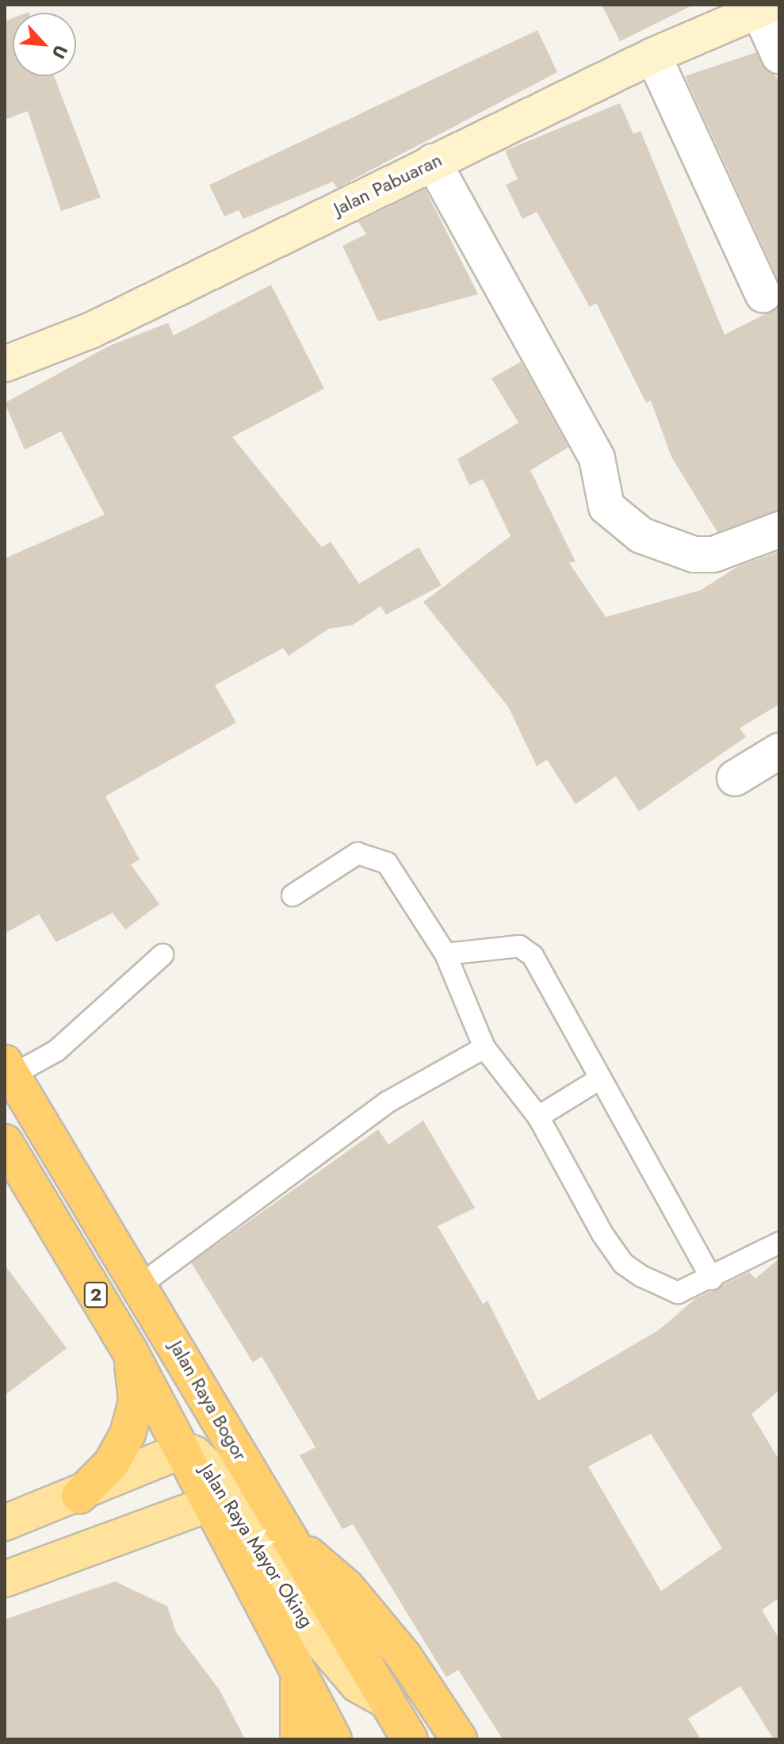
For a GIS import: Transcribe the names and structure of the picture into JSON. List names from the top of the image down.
{
  "streets": {
    "highway": ["2", "Jalan Raya Bogor"],
    "main road": ["Jalan Raya Mayor Oking"],
    "street": ["Jalan Pabuaran"]
  },
  "crossings": [
    ["2", "Jalan Raya Mayor Oking"],
    ["Jalan Raya Bogor", "Jalan Raya Mayor Oking"]
  ],
  "north": "bottom right"
}
